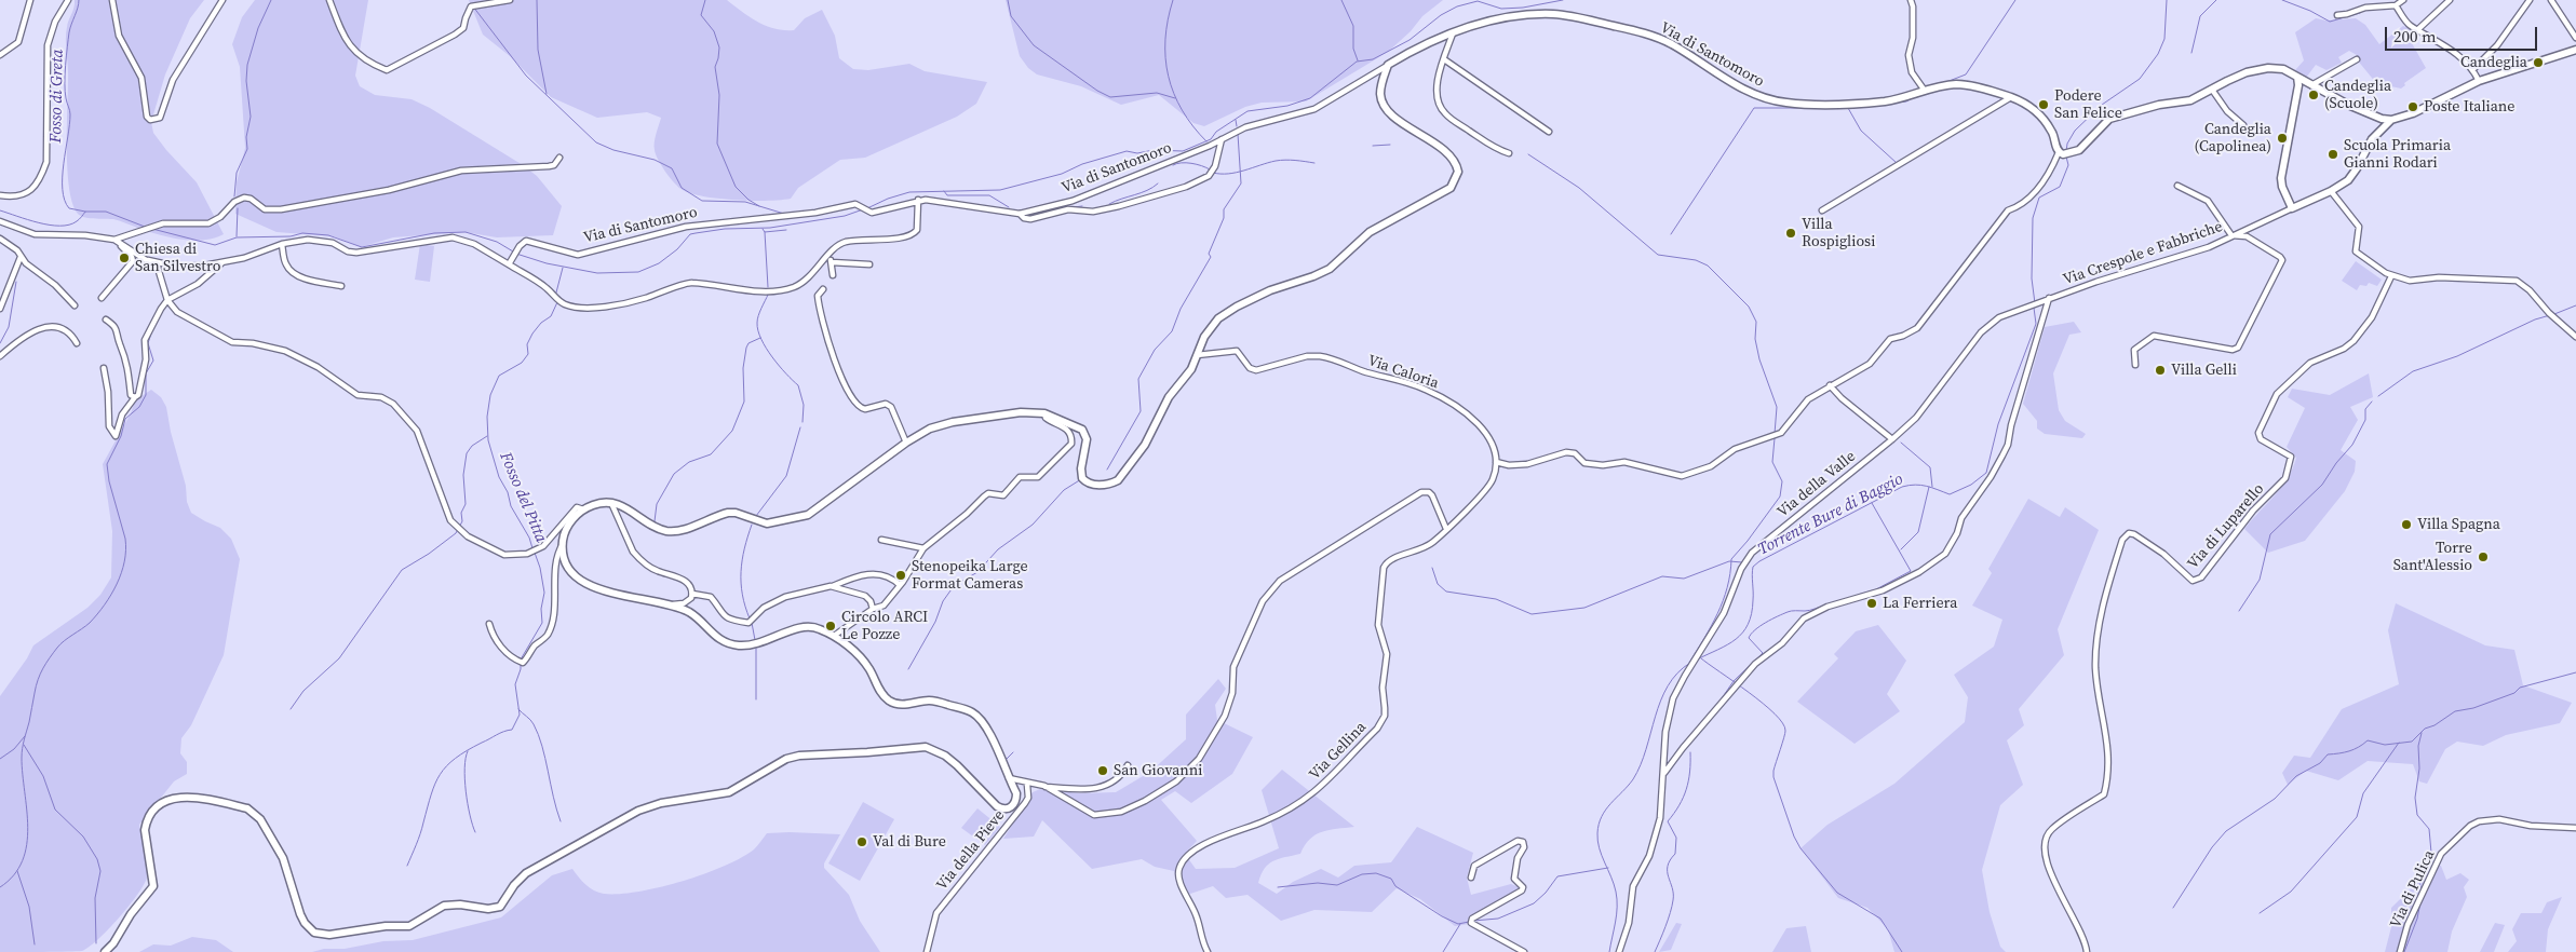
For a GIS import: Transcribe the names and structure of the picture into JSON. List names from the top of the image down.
{
  "streets": {
    "main road": ["Via di Santomoro"],
    "street": [
      "Via Crespole e Fabbriche",
      "Via Caloria",
      "Via della Valle",
      "Via di Luparello",
      "Via Gellina",
      "Via della Pieve",
      "Via di Pulica"
    ]
  },
  "crossings": [
    ["Via Crespole e Fabbriche", "Via della Valle"]
  ],
  "water": ["Fosso di Greta", "Fosso del Pitta", "Torrente Bure di Baggio"],
  "places": [
    "Candeglia",
    "Candeglia (Scuole)",
    "Podere San Felice",
    "Poste Italiane",
    "Candeglia (Capolinea)",
    "Scuola Primaria Gianni Rodari",
    "Villa Rospigliosi",
    "Chiesa di San Silvestro",
    "Villa Gelli",
    "Villa Spagna",
    "Torre Sant'Alessio",
    "Stenopeika Large Format Cameras",
    "La Ferriera",
    "Circolo ARCI Le Pozze",
    "San Giovanni",
    "Val di Bure"
  ],
  "scale_bar": "200 m"
}
